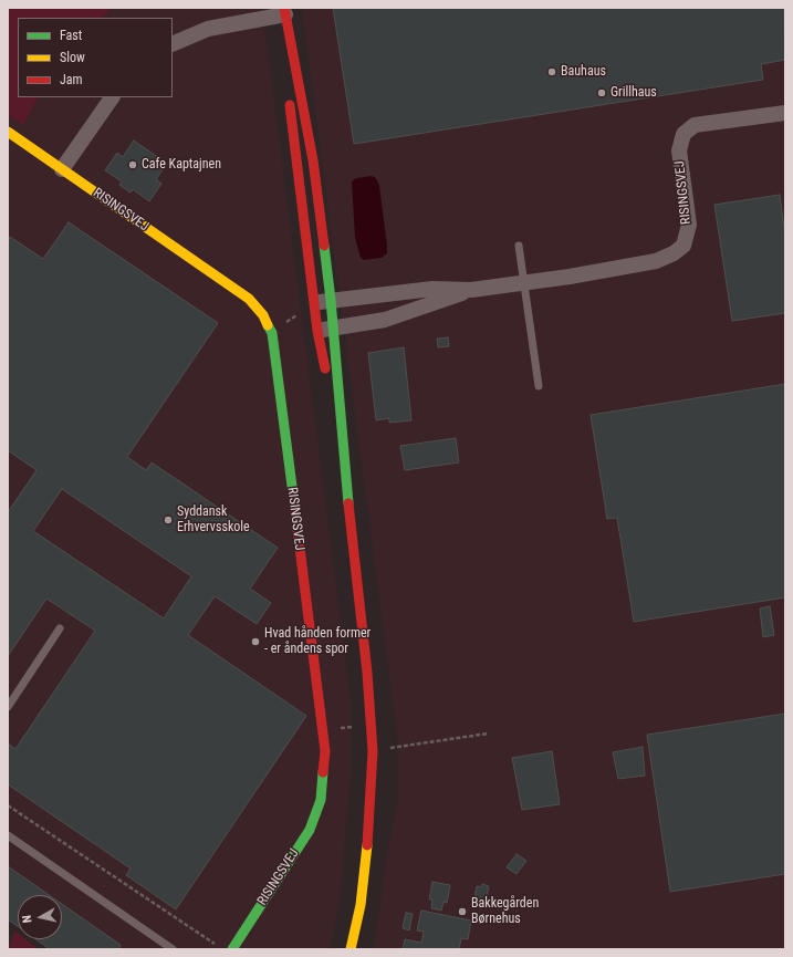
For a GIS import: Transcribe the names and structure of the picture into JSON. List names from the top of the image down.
{
  "streets": {
    "street": ["RISINGSVEJ"]
  },
  "places": [
    "Bauhaus",
    "Grillhaus",
    "Cafe Kaptajnen",
    "Syddansk Erhvervsskole",
    "Hvad hånden former - er åndens spor",
    "Bakkegården Børnehus"
  ],
  "legend": ["Fast", "Slow", "Jam"],
  "north": "left"
}
